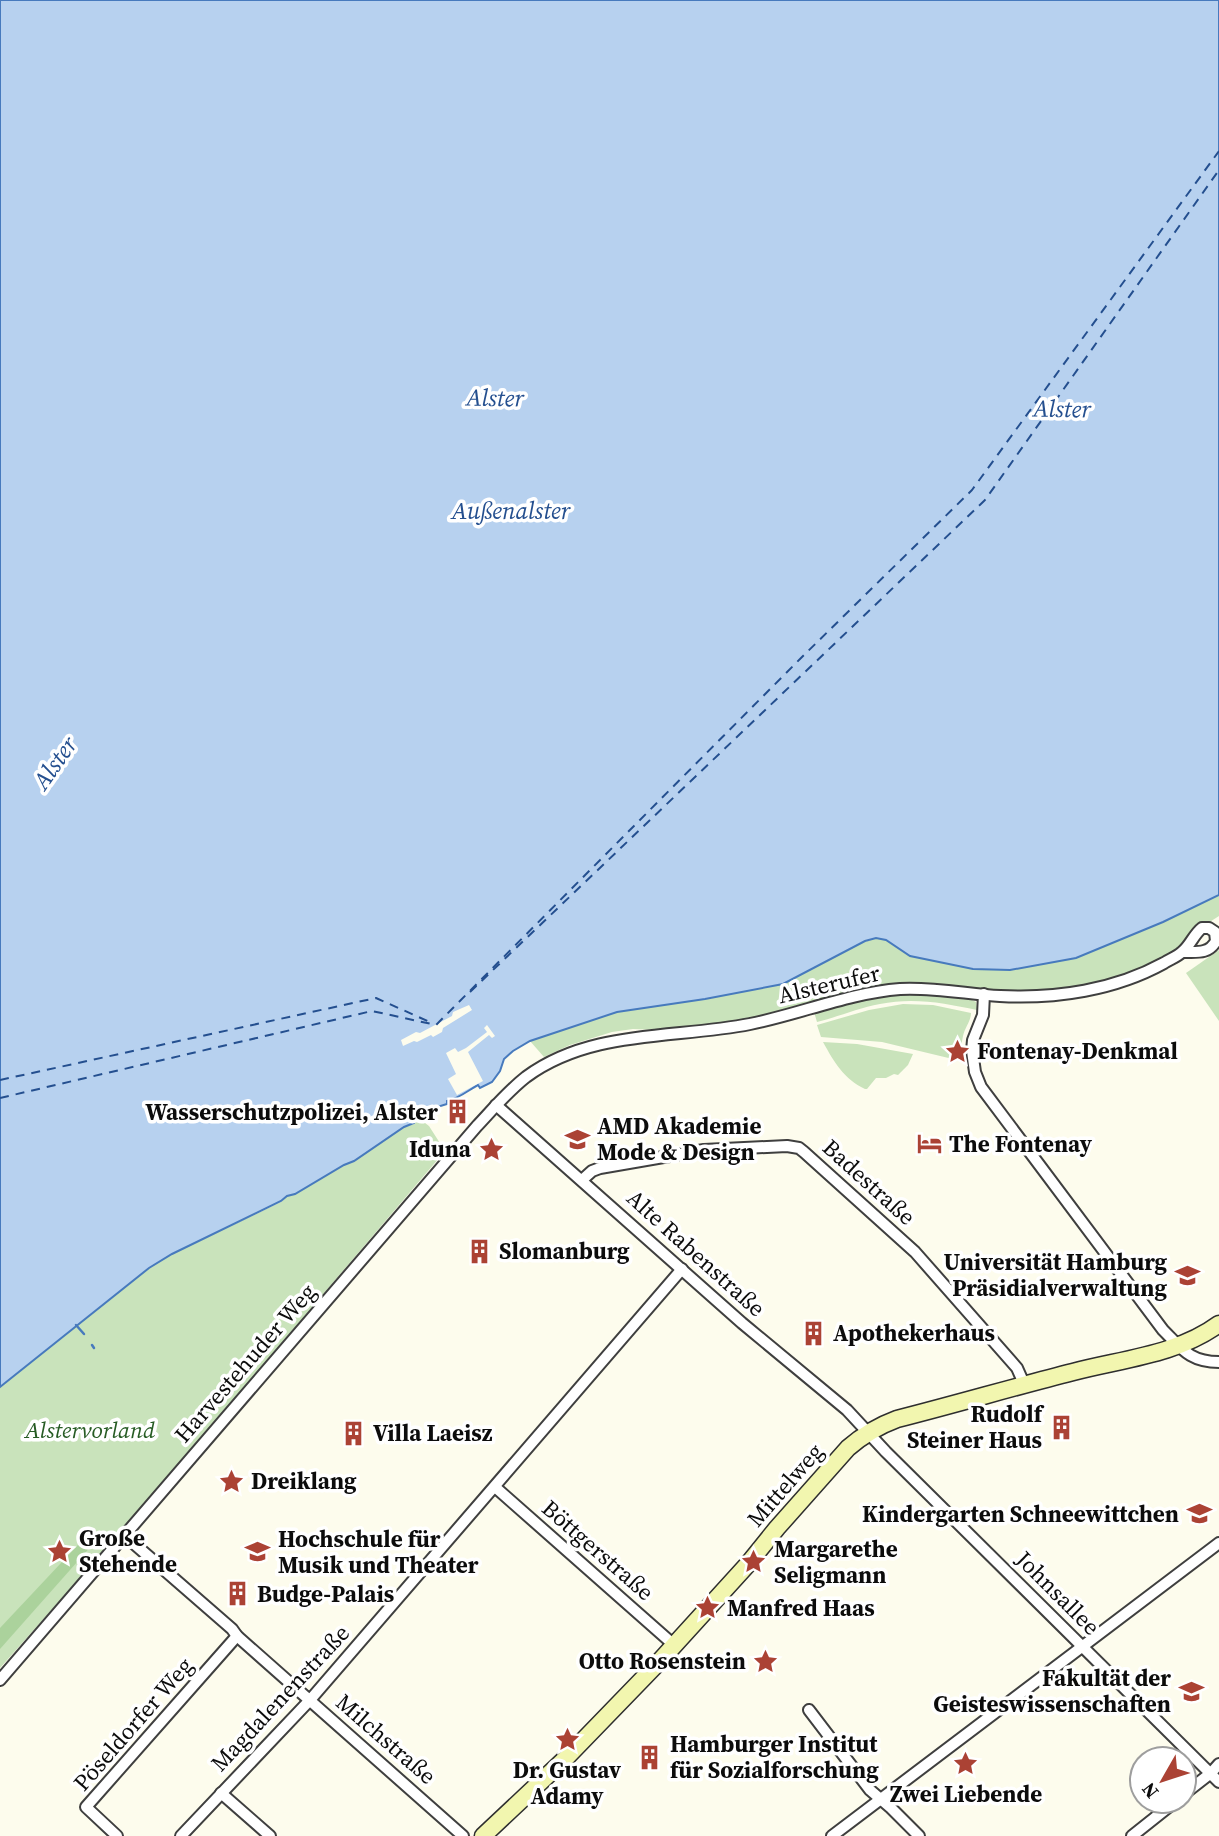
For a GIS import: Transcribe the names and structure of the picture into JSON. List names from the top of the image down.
{
  "streets": {
    "street": [
      "Alsterufer",
      "Badestraße",
      "Alte Rabenstraße",
      "Harvestehuder Weg",
      "Mittelweg",
      "Böttgerstraße",
      "Johnsallee",
      "Magdalenenstraße",
      "Pöseldorfer Weg",
      "Milchstraße"
    ]
  },
  "crossings": [
    ["Alsterufer", "Alte Rabenstraße"],
    ["Alsterufer", "Harvestehuder Weg"],
    ["Badestraße", "Alte Rabenstraße"],
    ["Badestraße", "Mittelweg"],
    ["Alte Rabenstraße", "Harvestehuder Weg"],
    ["Alte Rabenstraße", "Mittelweg"],
    ["Alte Rabenstraße", "Johnsallee"],
    ["Alte Rabenstraße", "Magdalenenstraße"],
    ["Harvestehuder Weg", "Milchstraße"],
    ["Mittelweg", "Böttgerstraße"],
    ["Mittelweg", "Johnsallee"],
    ["Böttgerstraße", "Magdalenenstraße"],
    ["Magdalenenstraße", "Milchstraße"],
    ["Pöseldorfer Weg", "Milchstraße"]
  ],
  "water": ["Alster", "Außenalster"],
  "parks": ["Alstervorland"],
  "places": {
    "place": [
      "Fontenay-Denkmal",
      "Iduna",
      "Dreiklang",
      "Große Stehende",
      "Margarethe Seligmann",
      "Manfred Haas",
      "Otto Rosenstein",
      "Dr. Gustav Adamy",
      "Zwei Liebende"
    ],
    "building": [
      "Wasserschutzpolizei, Alster",
      "Slomanburg",
      "Apothekerhaus",
      "Rudolf Steiner Haus",
      "Villa Laeisz",
      "Budge-Palais",
      "Hamburger Institut für Sozialforschung"
    ],
    "school or university": [
      "AMD Akademie Mode & Design",
      "Universität Hamburg Präsidialverwaltung",
      "Kindergarten Schneewittchen",
      "Hochschule für Musik und Theater",
      "Fakultät der Geisteswissenschaften"
    ],
    "hotel": ["The Fontenay"]
  },
  "north": "bottom left"
}
